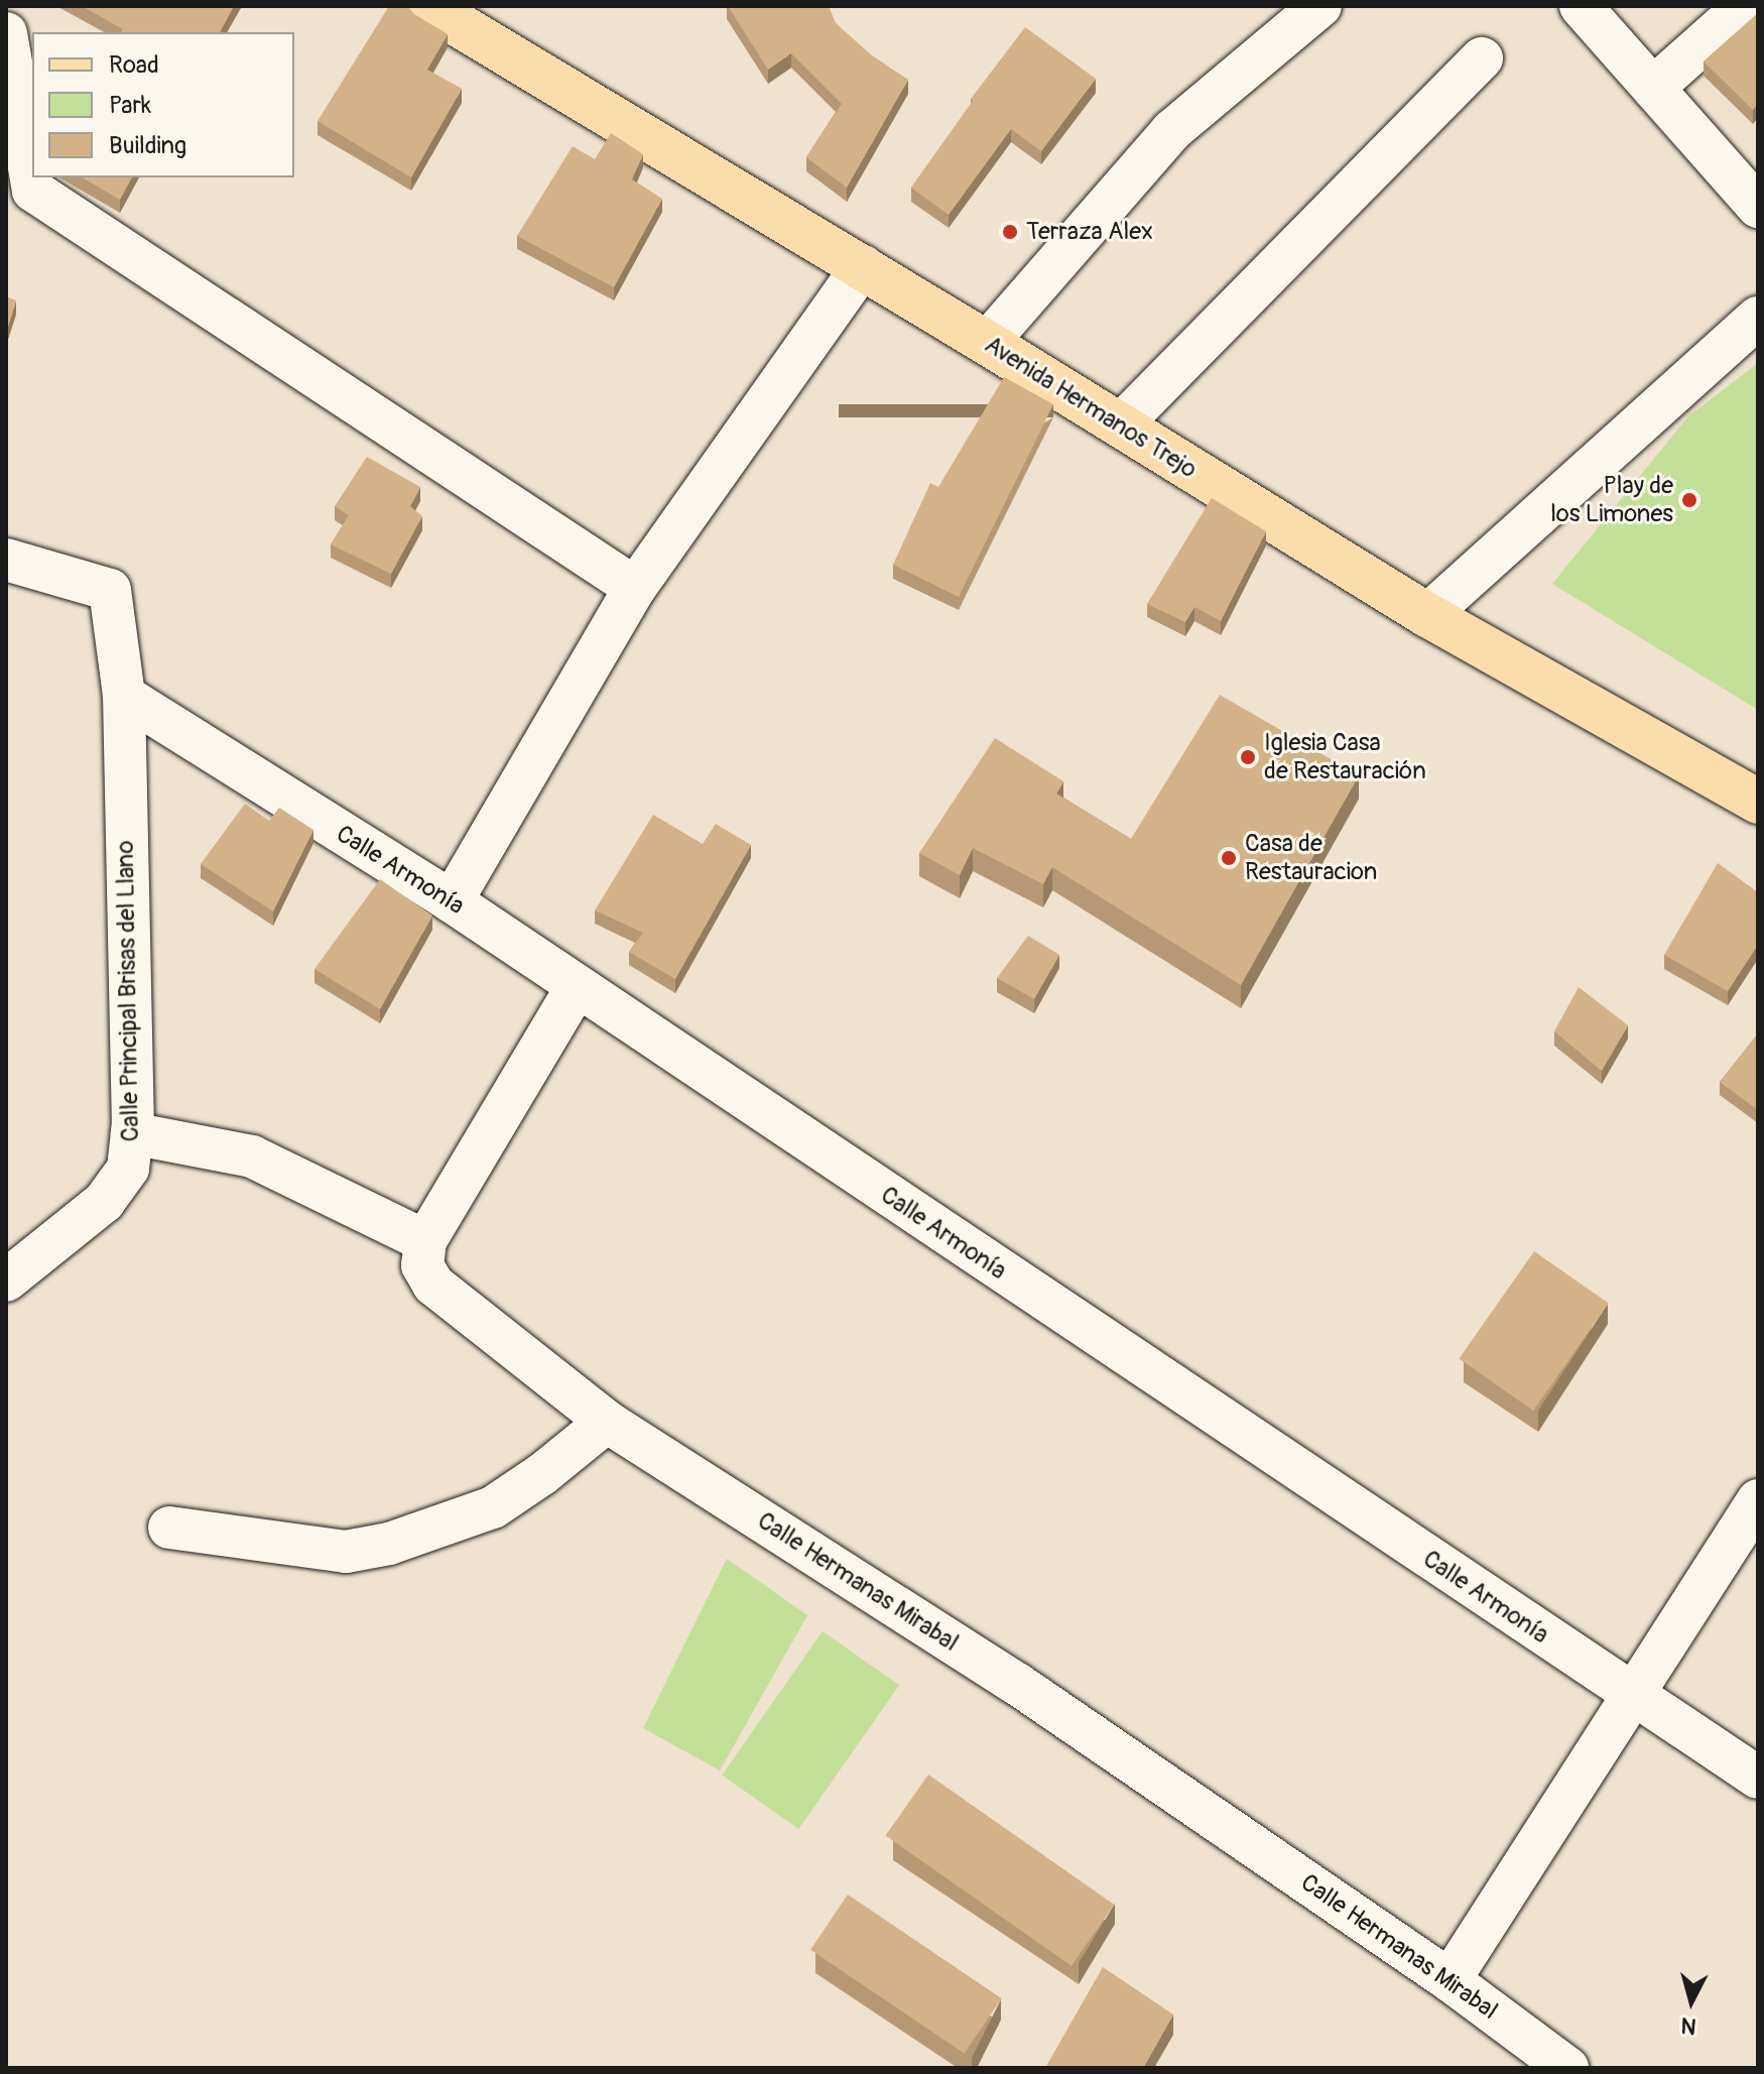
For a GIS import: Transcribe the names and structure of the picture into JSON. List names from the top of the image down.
{
  "streets": {
    "main road": ["Avenida Hermanos Trejo"],
    "street": ["Calle Armonía", "Calle Principal Brisas del Llano", "Calle Hermanas Mirabal"]
  },
  "crossings": [
    ["Calle Armonía", "Calle Principal Brisas del Llano"]
  ],
  "places": [
    "Terraza Alex",
    "Play de los Limones",
    "Iglesia Casa de Restauración",
    "Casa de Restauracion"
  ],
  "legend": ["Road", "Park", "Building"],
  "north": "bottom"
}
